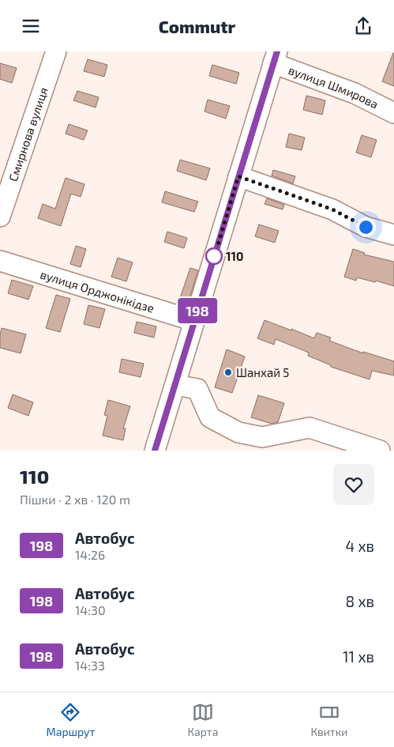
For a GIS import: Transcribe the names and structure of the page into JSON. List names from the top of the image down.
{
  "streets": {
    "street": ["вулиця Шмирова", "Смирнова вулиця", "вулиця Орджонікідзе"]
  },
  "places": ["110", "Шанхай 5"],
  "lines": ["bus line 198"],
  "page": {
    "header": "Commutr",
    "on_map": "198",
    "heading": ["110", "Пішки · 2 хв · 120 m"],
    "list": [
      {
        "mark": "198",
        "name": "Автобус",
        "note": "14:26",
        "value": "4 хв"
      },
      {
        "mark": "198",
        "name": "Автобус",
        "note": "14:30",
        "value": "8 хв"
      },
      {
        "mark": "198",
        "name": "Автобус",
        "note": "14:33",
        "value": "11 хв"
      }
    ],
    "tabs": ["Маршрут", "Карта", "Квитки"]
  }
}
